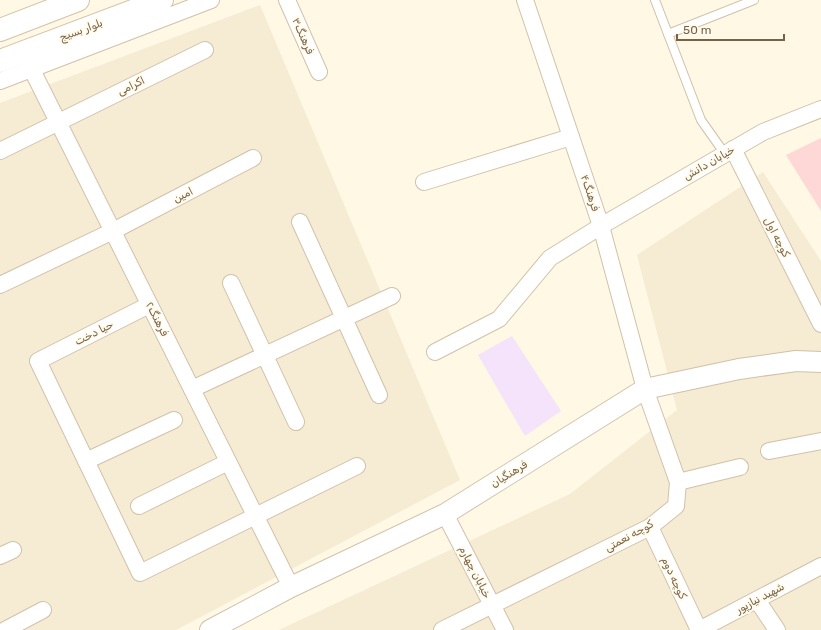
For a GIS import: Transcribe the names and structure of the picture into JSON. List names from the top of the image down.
{
  "streets": {
    "main road": ["بلوار بسیج"],
    "street": [
      "فرهنگ۳",
      "اکرامی",
      "خیابان دانش",
      "فرهنگ۴",
      "امین",
      "کوچه اول",
      "فرهنگ۲",
      "حیا دخت",
      "فرهنگیان",
      "کوچه نعمتی",
      "خیابان چهارم",
      "کوچه دوم",
      "شهید نیازپور"
    ]
  },
  "crossings": [
    ["بلوار بسیج", "فرهنگ۲"],
    ["اکرامی", "فرهنگ۲"],
    ["خیابان دانش", "فرهنگ۴"],
    ["خیابان دانش", "کوچه اول"],
    ["فرهنگ۴", "فرهنگیان"],
    ["فرهنگ۴", "کوچه نعمتی"],
    ["امین", "فرهنگ۲"],
    ["فرهنگ۲", "حیا دخت"],
    ["فرهنگ۲", "فرهنگیان"],
    ["فرهنگیان", "کوچه نعمتی"],
    ["فرهنگیان", "خیابان چهارم"],
    ["کوچه نعمتی", "خیابان چهارم"],
    ["کوچه نعمتی", "کوچه دوم"],
    ["کوچه دوم", "شهید نیازپور"]
  ],
  "scale_bar": "50 m"
}
